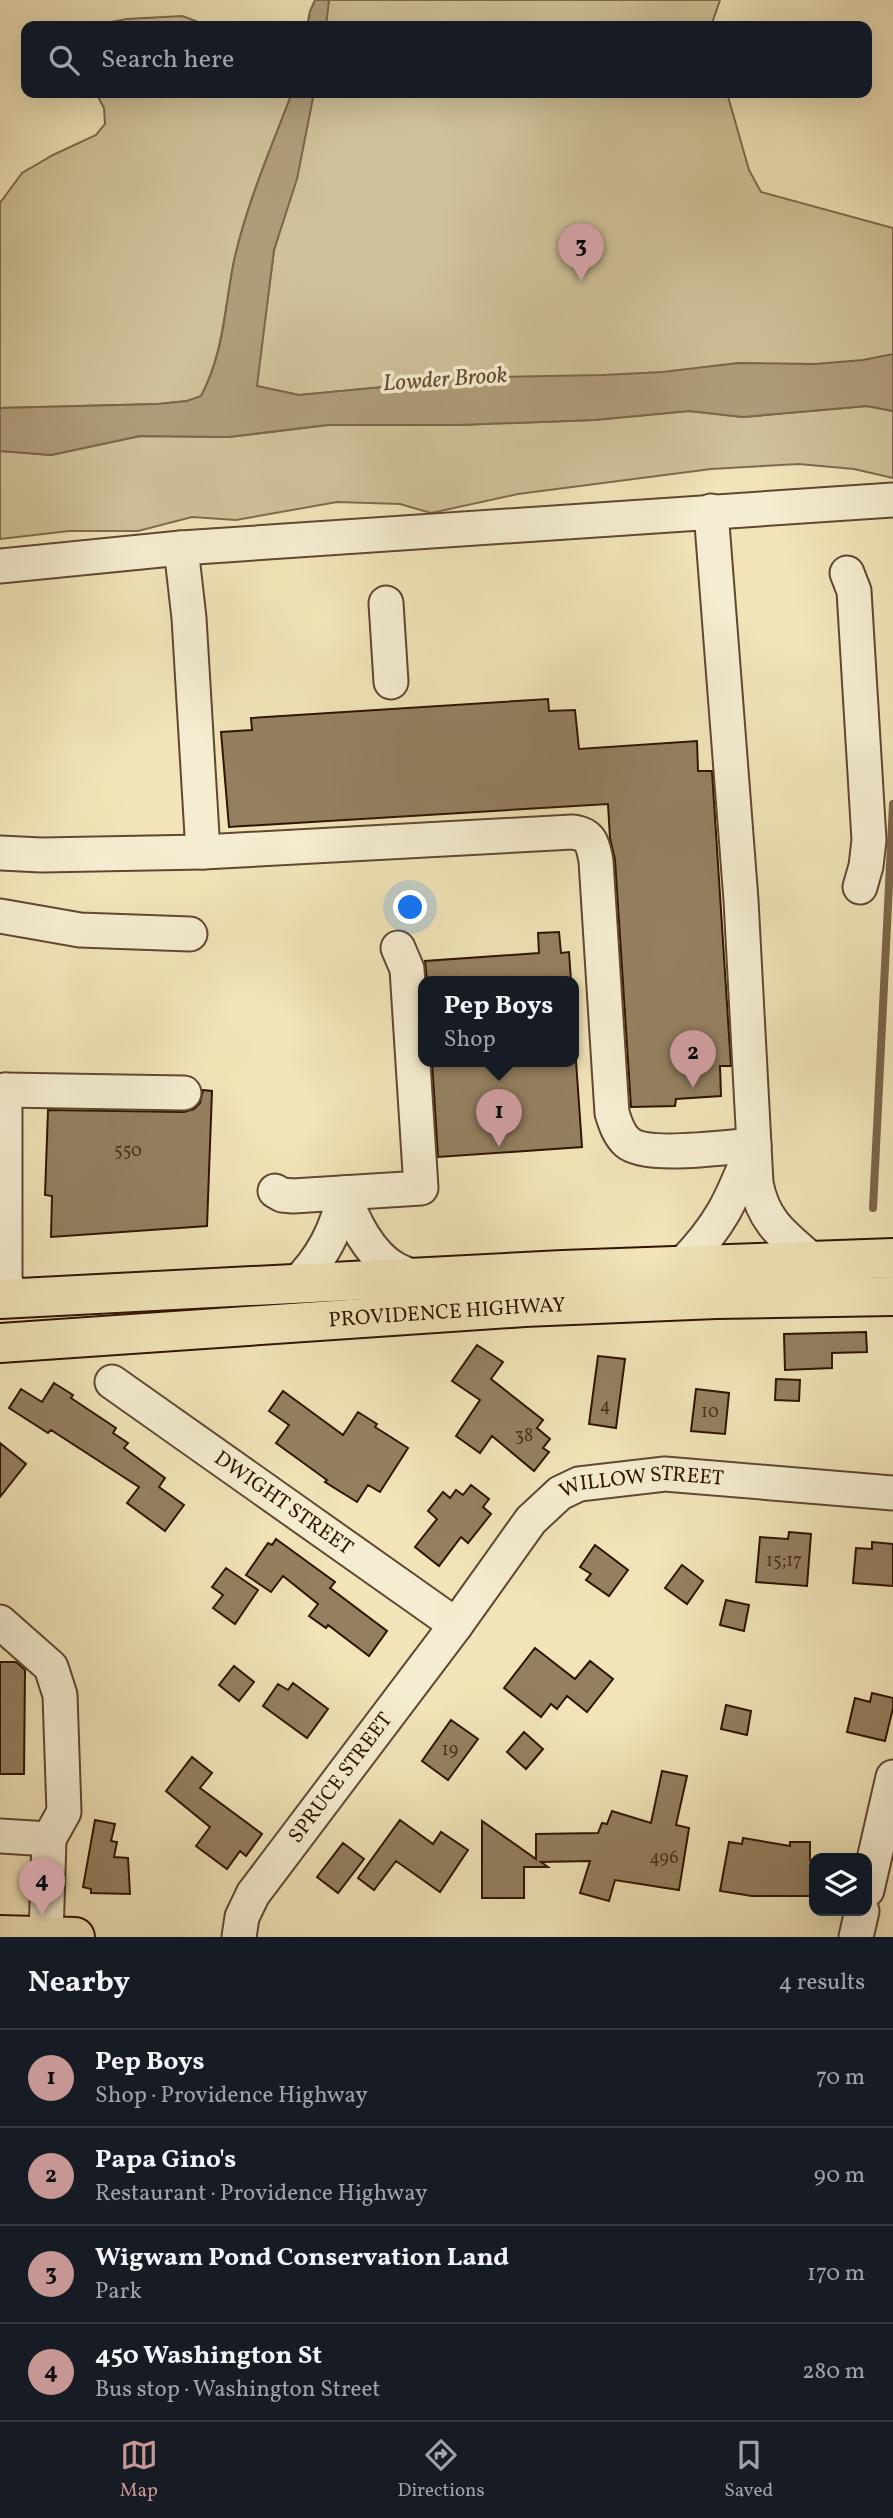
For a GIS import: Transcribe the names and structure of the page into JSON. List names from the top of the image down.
{
  "streets": {
    "main road": ["PROVIDENCE HIGHWAY"],
    "street": ["WILLOW STREET", "DWIGHT STREET", "SPRUCE STREET"]
  },
  "crossings": [
    ["WILLOW STREET", "DWIGHT STREET"],
    ["WILLOW STREET", "SPRUCE STREET"],
    ["DWIGHT STREET", "SPRUCE STREET"]
  ],
  "water": ["Lowder Brook"],
  "house_numbers": [
    "550",
    "4",
    "10",
    "38",
    "15;17",
    "19",
    "496"
  ],
  "page": {
    "search": "Search here",
    "pins": [
      "3",
      "2",
      "1",
      "4"
    ],
    "popup": ["Pep Boys", "Shop"],
    "heading": ["Nearby", "4 results"],
    "list": [
      {
        "mark": "1",
        "name": "Pep Boys",
        "note": "Shop · Providence Highway",
        "value": "70 m"
      },
      {
        "mark": "2",
        "name": "Papa Gino's",
        "note": "Restaurant · Providence Highway",
        "value": "90 m"
      },
      {
        "mark": "3",
        "name": "Wigwam Pond Conservation Land",
        "note": "Park",
        "value": "170 m"
      },
      {
        "mark": "4",
        "name": "450 Washington St",
        "note": "Bus stop · Washington Street",
        "value": "280 m"
      }
    ],
    "nav": ["Map", "Directions", "Saved"]
  }
}
